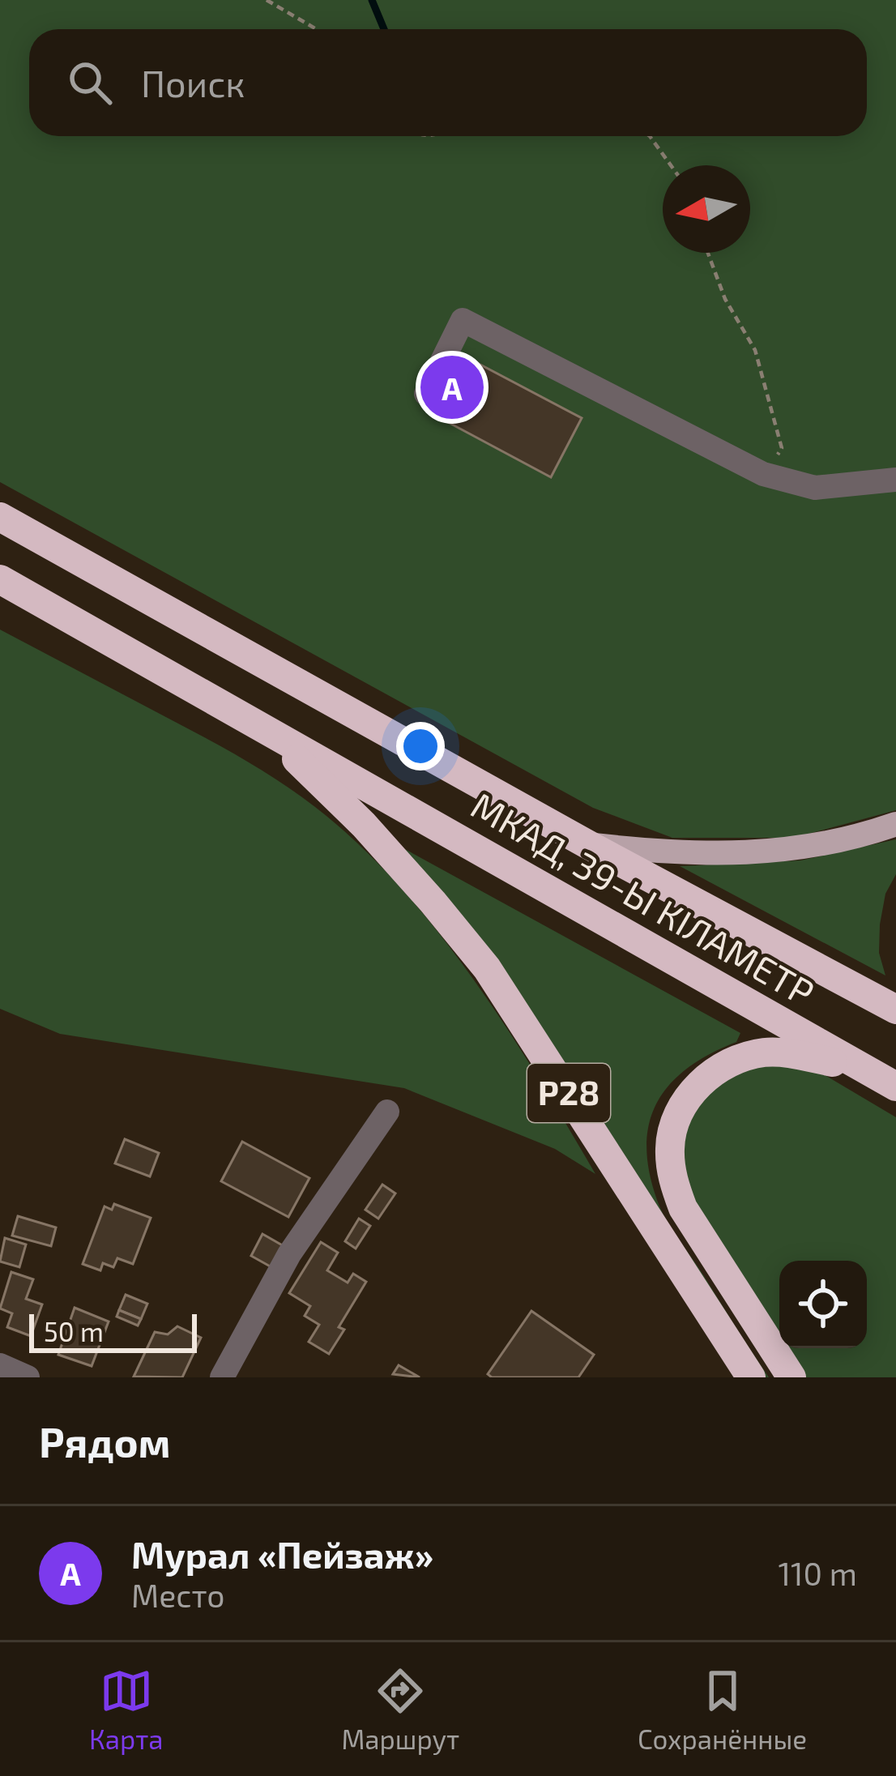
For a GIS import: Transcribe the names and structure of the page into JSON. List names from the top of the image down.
{
  "streets": {
    "highway": ["МКАД, 39-Ы КІЛАМЕТР", "Р28"]
  },
  "crossings": [
    ["МКАД, 39-Ы КІЛАМЕТР", "Р28"]
  ],
  "scale_bar": "50 m",
  "north": "left",
  "page": {
    "search": "Поиск",
    "pins": "A",
    "scale": "50 m",
    "heading": "Рядом",
    "list": [
      {
        "mark": "A",
        "name": "Мурал «Пейзаж»",
        "note": "Место",
        "value": "110 m"
      }
    ],
    "nav": ["Карта", "Маршрут", "Сохранённые"]
  }
}
